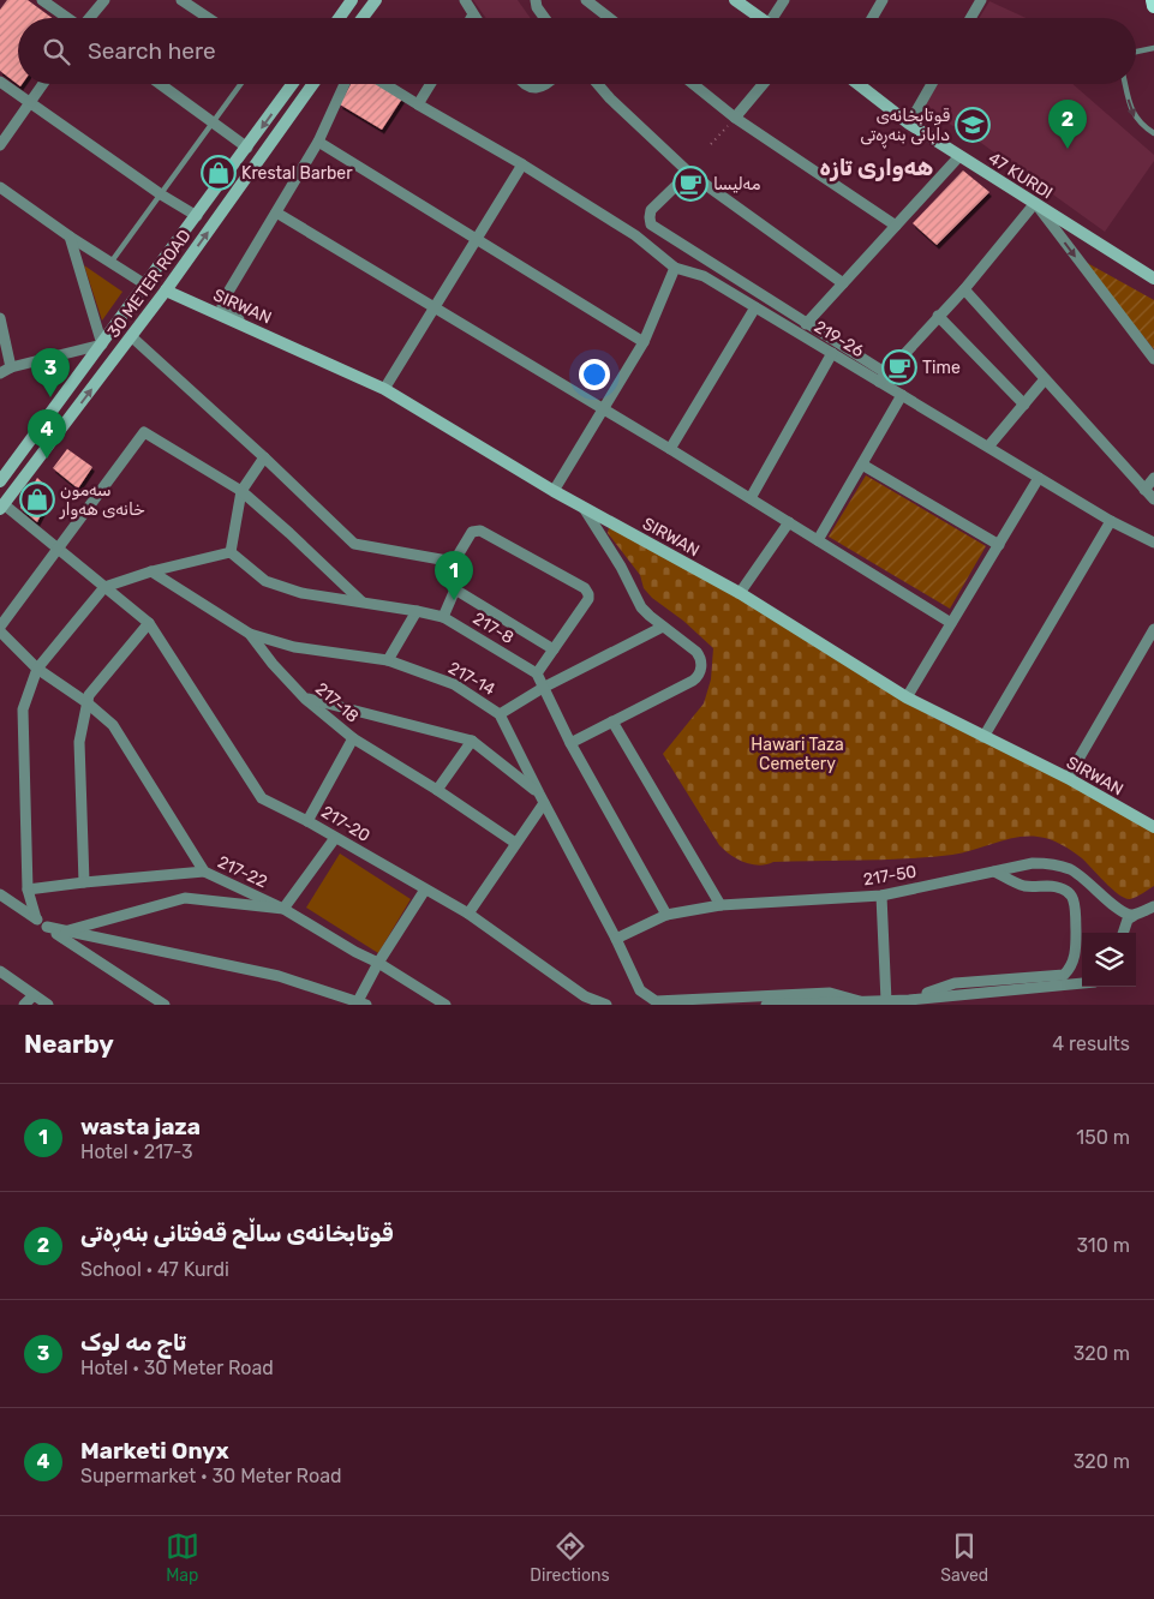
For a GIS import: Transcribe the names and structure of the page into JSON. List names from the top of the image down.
{
  "streets": {
    "main road": ["47 KURDI", "30 METER ROAD", "SIRWAN"],
    "street": [
      "219-26",
      "217-8",
      "217-14",
      "217-18",
      "217-20",
      "217-22",
      "217-50"
    ]
  },
  "crossings": [
    ["30 METER ROAD", "SIRWAN"],
    ["30 METER ROAD", "217-20"],
    ["217-14", "217-18"],
    ["217-14", "217-50"]
  ],
  "districts": ["هەواری تازە"],
  "parks": ["Hawari Taza Cemetery"],
  "places": {
    "school or university": ["قوتابخانەی دابانی بنەڕەتی"],
    "shop": ["Krestal Barber", "سەمون خانەی هەوار"],
    "cafe": ["مەلیسا", "Time"]
  },
  "page": {
    "search": "Search here",
    "pins": [
      "2",
      "3",
      "4",
      "1"
    ],
    "heading": ["Nearby", "4 results"],
    "list": [
      {
        "mark": "1",
        "name": "wasta jaza",
        "note": "Hotel · 217-3",
        "value": "150 m"
      },
      {
        "mark": "2",
        "name": "قوتابخانەی ساڵح قەفتانی بنەڕەتی",
        "note": "School · 47 Kurdi",
        "value": "310 m"
      },
      {
        "mark": "3",
        "name": "تاج مه لوک",
        "note": "Hotel · 30 Meter Road",
        "value": "320 m"
      },
      {
        "mark": "4",
        "name": "Marketi Onyx",
        "note": "Supermarket · 30 Meter Road",
        "value": "320 m"
      }
    ],
    "nav": ["Map", "Directions", "Saved"]
  }
}
